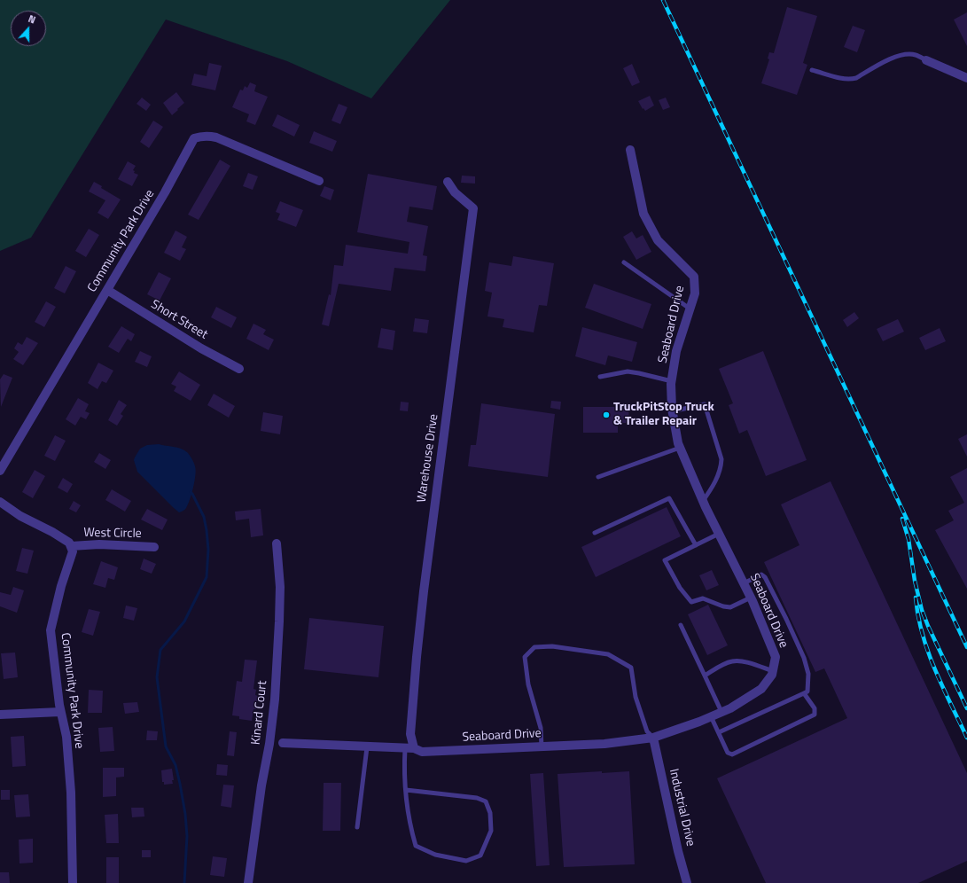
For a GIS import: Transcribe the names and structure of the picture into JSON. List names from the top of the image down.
{
  "streets": {
    "street": [
      "Community Park Drive",
      "Short Street",
      "Seaboard Drive",
      "Warehouse Drive",
      "West Circle",
      "Kinard Court",
      "Industrial Drive"
    ]
  },
  "crossings": [
    ["Community Park Drive", "Short Street"],
    ["Community Park Drive", "West Circle"],
    ["Seaboard Drive", "Warehouse Drive"],
    ["Seaboard Drive", "Industrial Drive"]
  ],
  "places": ["TruckPitStop Truck & Trailer Repair"],
  "north": "top"
}
